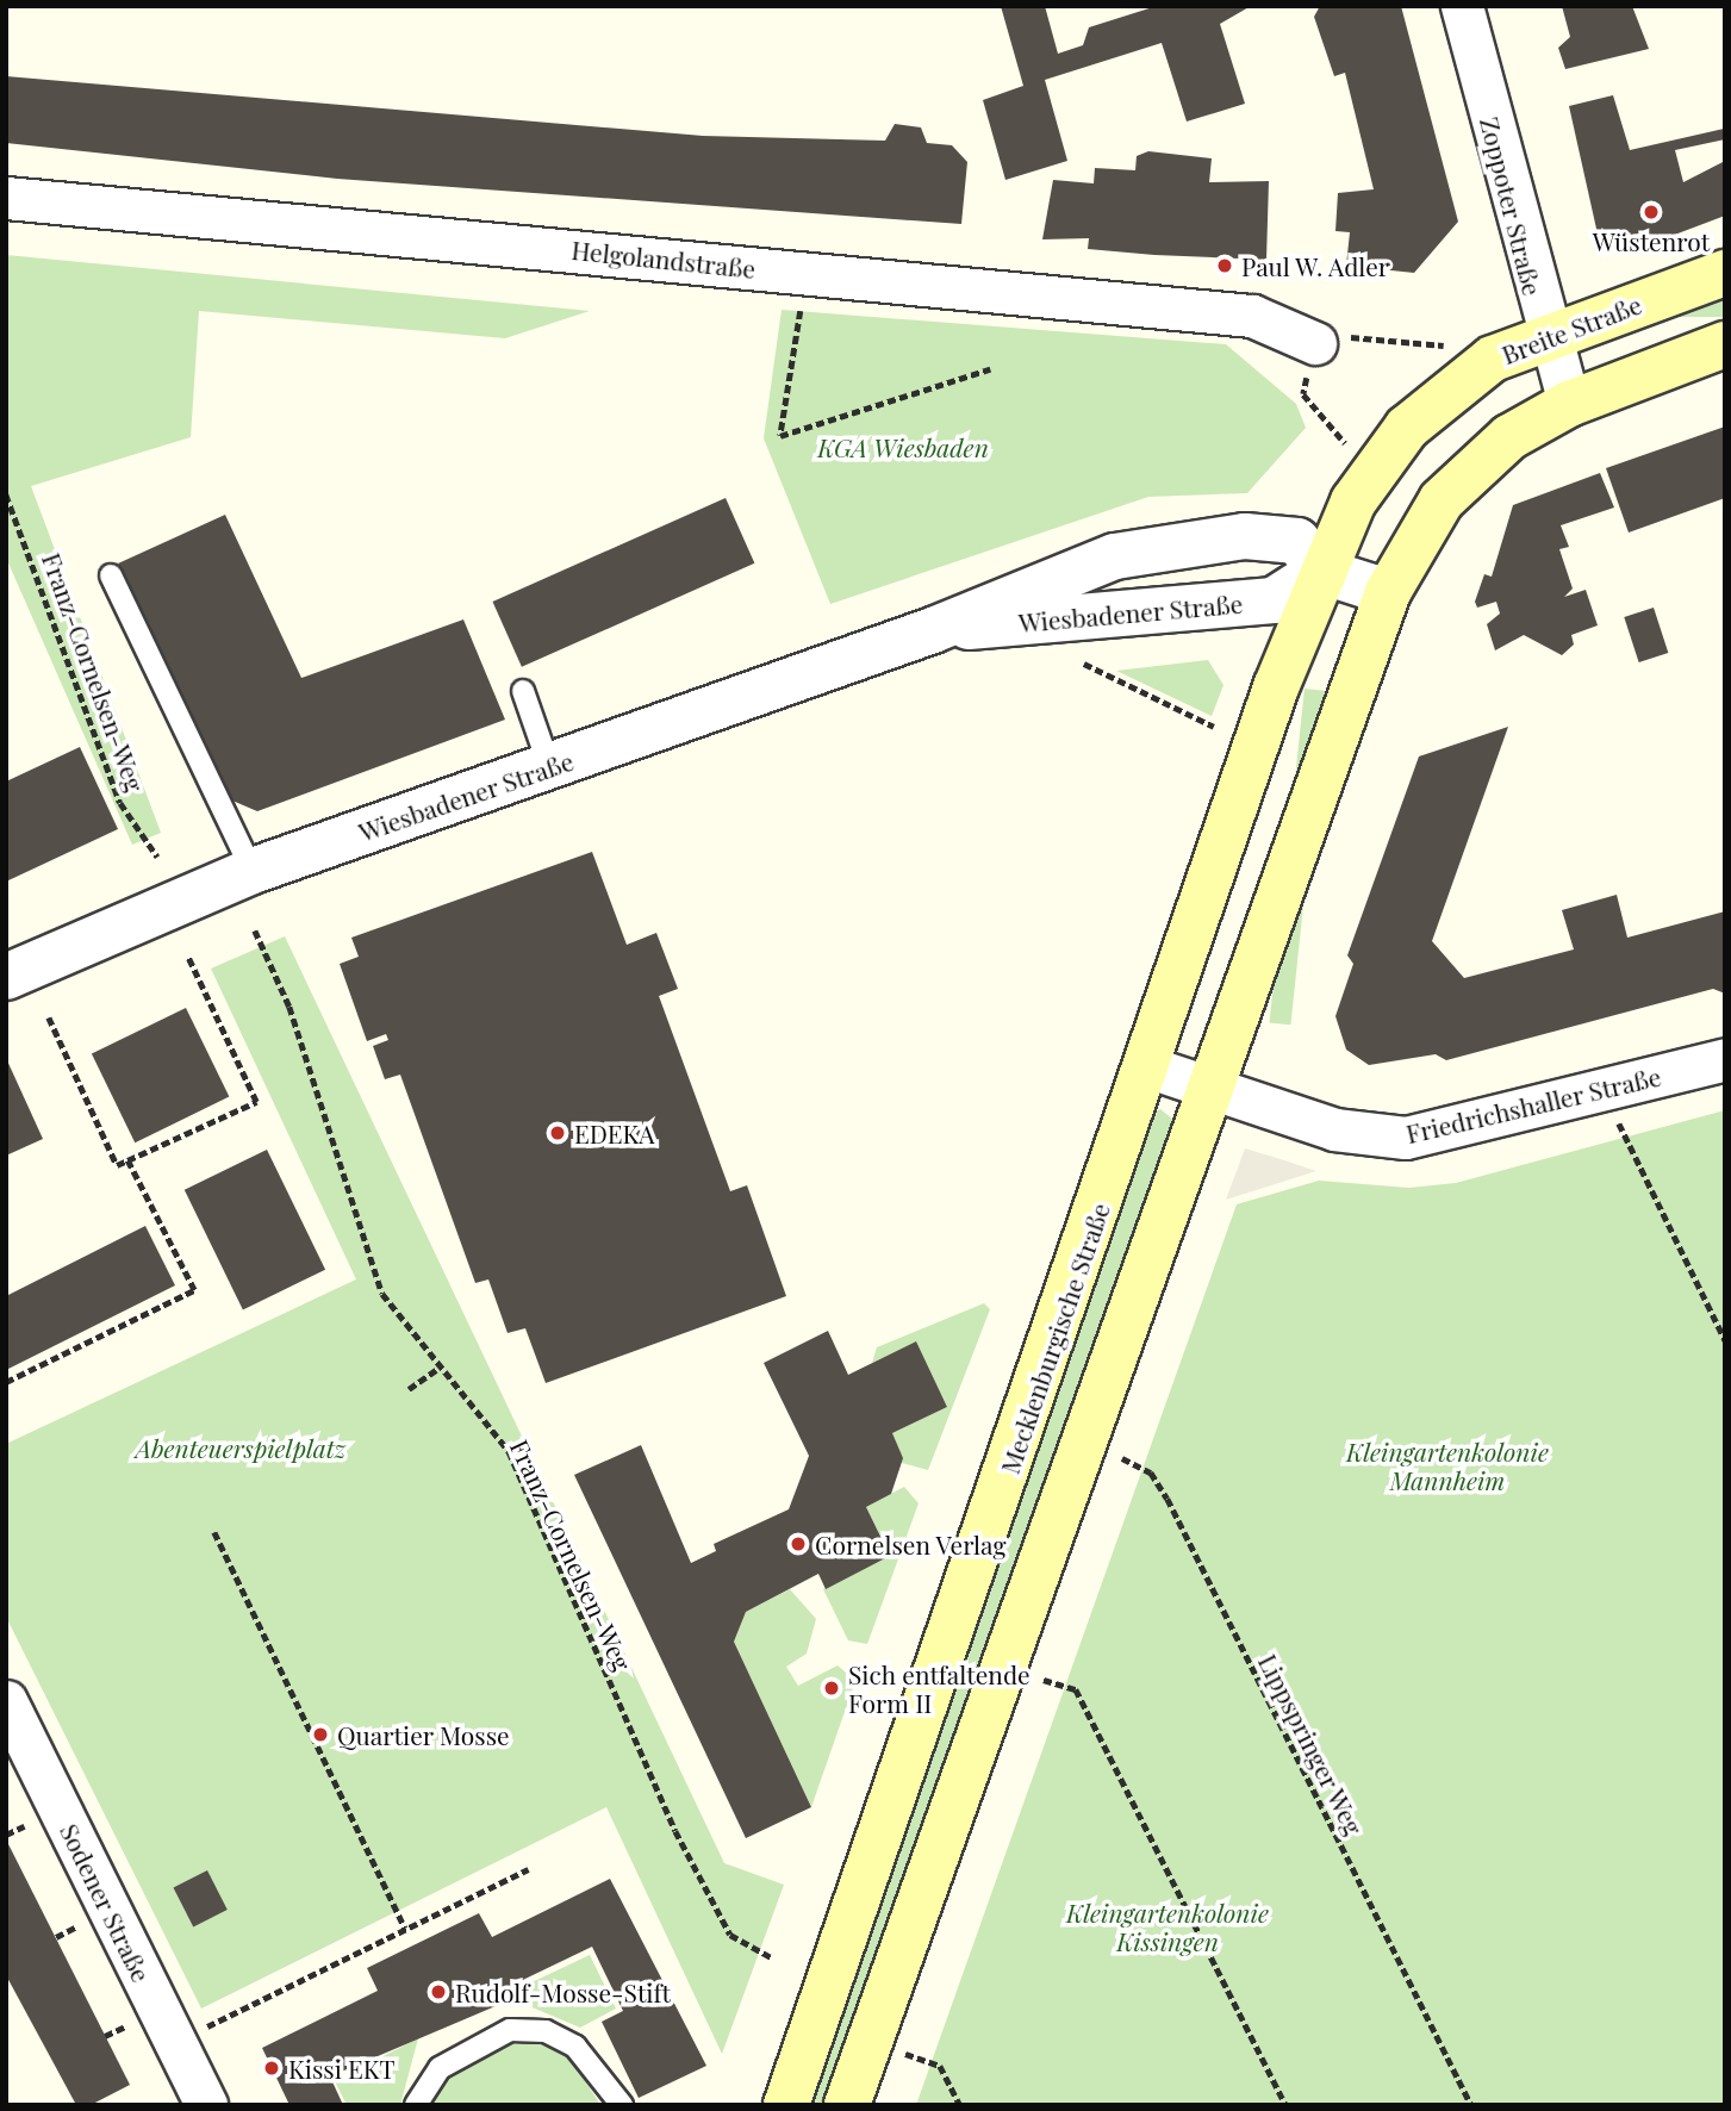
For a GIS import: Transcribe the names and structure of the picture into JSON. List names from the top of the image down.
{
  "streets": {
    "main road": ["Breite Straße", "Mecklenburgische Straße"],
    "street": [
      "Zoppoter Straße",
      "Helgolandstraße",
      "Wiesbadener Straße",
      "Friedrichshaller Straße",
      "Sodener Straße"
    ],
    "path": ["Franz-Cornelsen-Weg", "Lippspringer Weg"]
  },
  "crossings": [
    ["Zoppoter Straße", "Breite Straße"],
    ["Breite Straße", "Wiesbadener Straße"],
    ["Breite Straße", "Mecklenburgische Straße"],
    ["Wiesbadener Straße", "Mecklenburgische Straße"],
    ["Friedrichshaller Straße", "Mecklenburgische Straße"]
  ],
  "parks": [
    "KGA Wiesbaden",
    "Abenteuerspielplatz",
    "Kleingartenkolonie Mannheim",
    "Kleingartenkolonie Kissingen"
  ],
  "places": [
    "Wüstenrot",
    "Paul W. Adler",
    "EDEKA",
    "Cornelsen Verlag",
    "Sich entfaltende Form II",
    "Quartier Mosse",
    "Rudolf-Mosse-Stift",
    "Kissi EKT"
  ]
}
